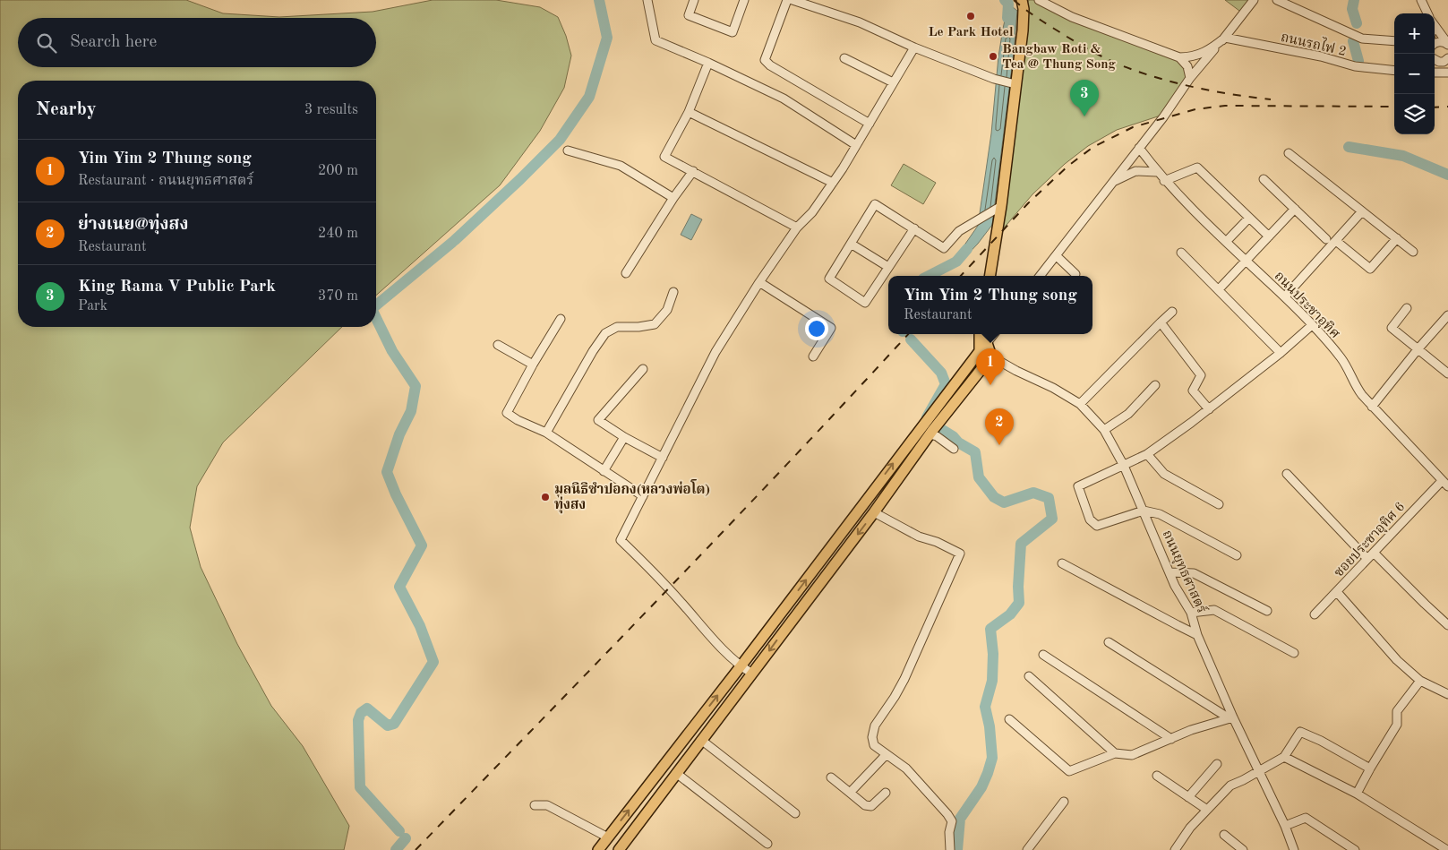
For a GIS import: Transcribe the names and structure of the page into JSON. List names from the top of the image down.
{
  "streets": {
    "street": [
      "ถนนรถไฟ 2",
      "ถนนประชาอุทิศ",
      "ซอยประชาอุทิศ 6",
      "ถนนยุทธศาสตร์"
    ]
  },
  "crossings": [
    ["ถนนประชาอุทิศ", "ซอยประชาอุทิศ 6"]
  ],
  "places": ["Le Park Hotel", "Bangbaw Roti & Tea @ Thung Song", "มูลนิธิซำปอกง(หลวงพ่อโต) ทุ่งสง"],
  "page": {
    "map_buttons": ["+", "−"],
    "search": "Search here",
    "pins": ["3", "1", "2"],
    "heading": ["Nearby", "3 results"],
    "list": [
      {
        "mark": "1",
        "name": "Yim Yim 2 Thung song",
        "note": "Restaurant · ถนนยุทธศาสตร์",
        "value": "200 m"
      },
      {
        "mark": "2",
        "name": "ย่างเนย@ทุ่งสง",
        "note": "Restaurant",
        "value": "240 m"
      },
      {
        "mark": "3",
        "name": "King Rama V Public Park",
        "note": "Park",
        "value": "370 m"
      }
    ],
    "popup": ["Yim Yim 2 Thung song", "Restaurant"]
  }
}
